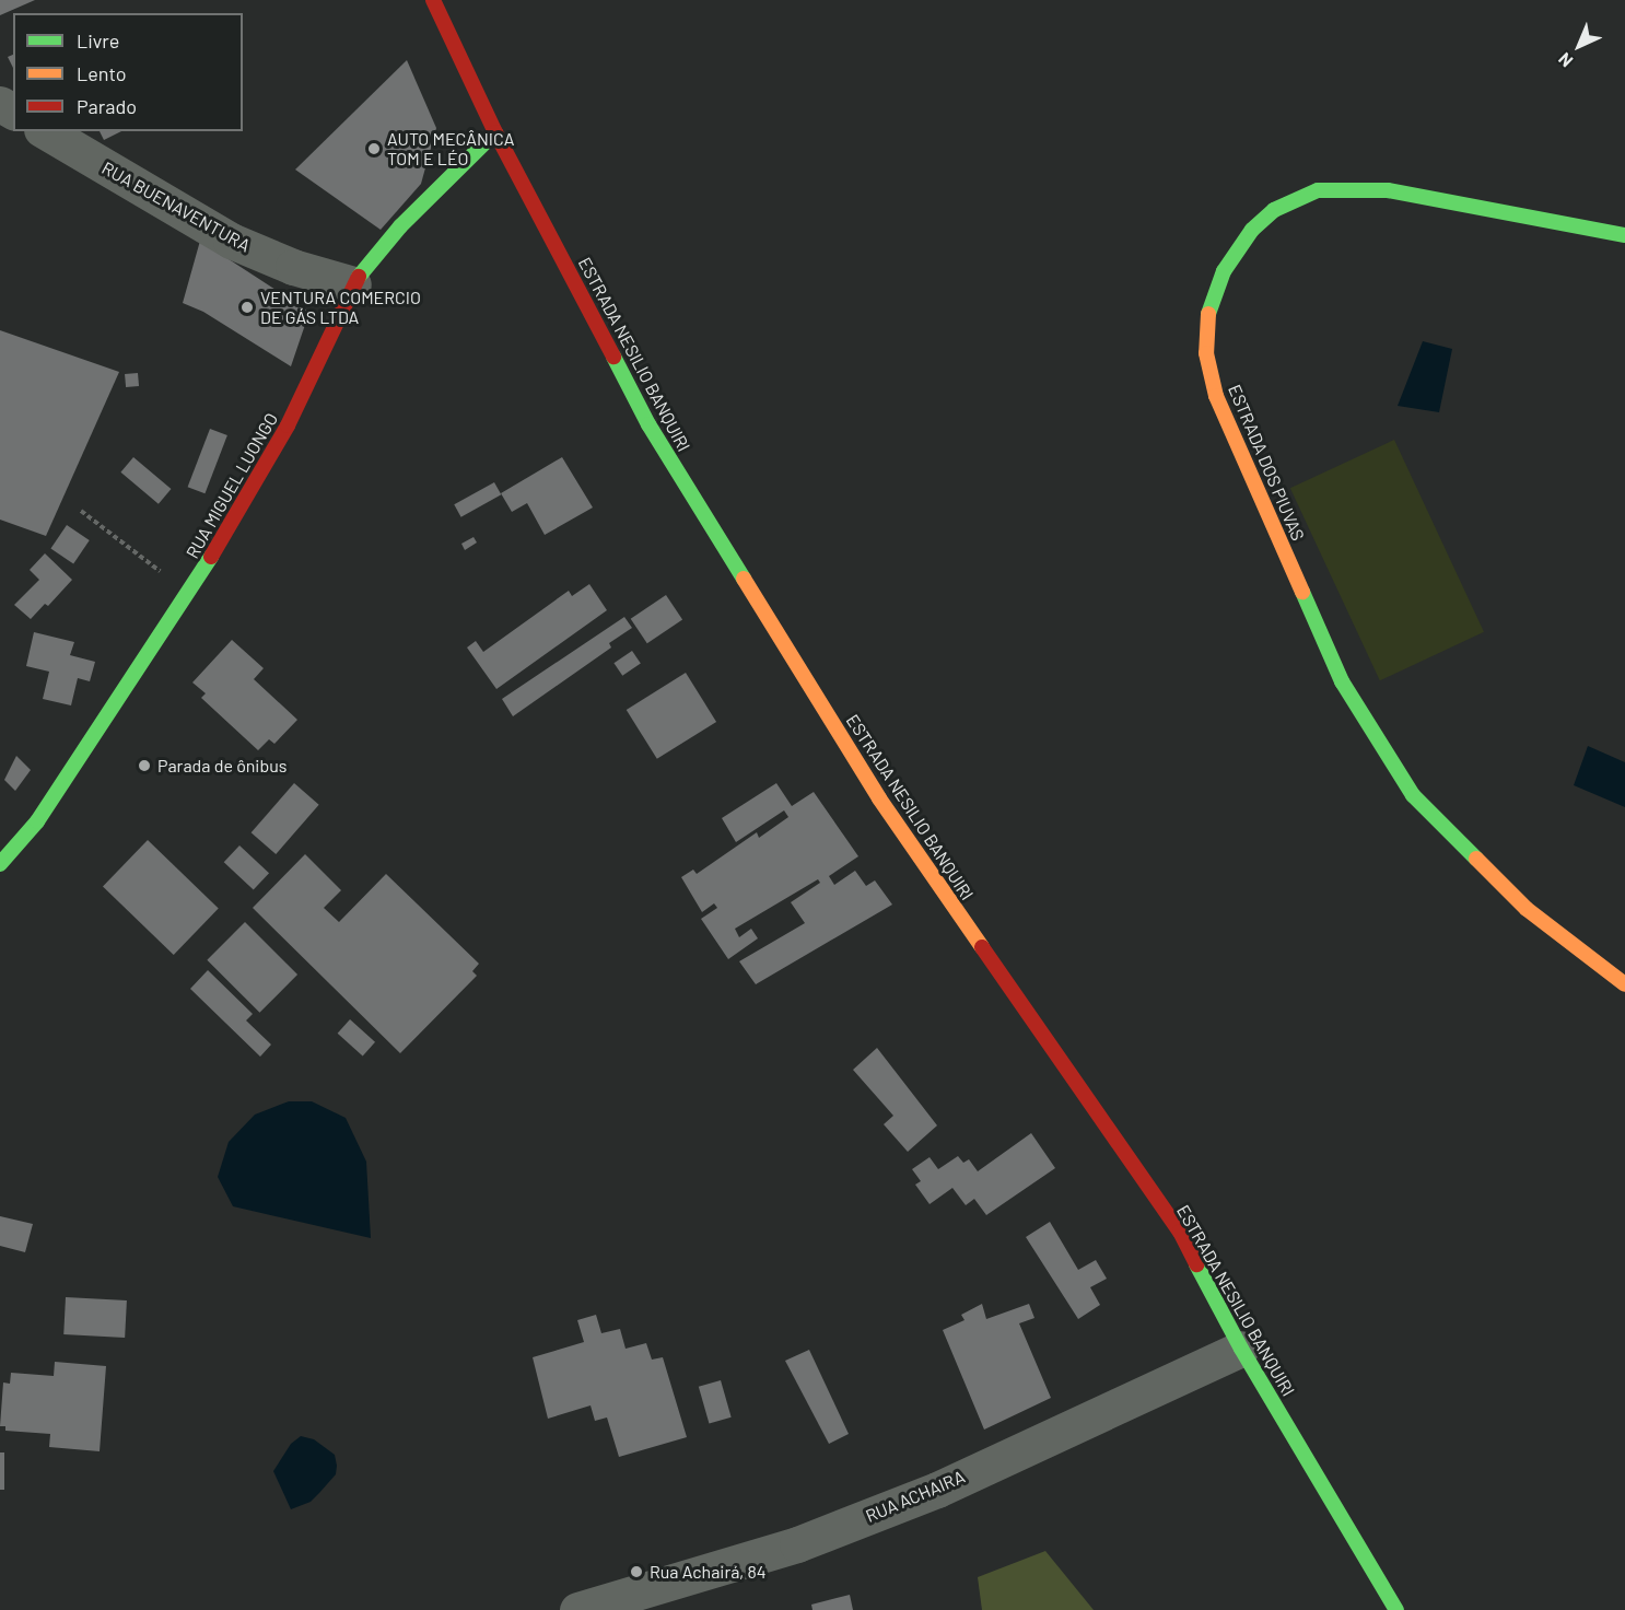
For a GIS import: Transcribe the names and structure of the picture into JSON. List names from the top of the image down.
{
  "streets": {
    "street": [
      "RUA BUENAVENTURA",
      "ESTRADA NESILIO BANQUIRI",
      "ESTRADA DOS PIUVAS",
      "RUA MIGUEL LUONGO",
      "RUA ACHAIRA"
    ]
  },
  "crossings": [
    ["RUA BUENAVENTURA", "RUA MIGUEL LUONGO"],
    ["ESTRADA NESILIO BANQUIRI", "RUA MIGUEL LUONGO"],
    ["ESTRADA NESILIO BANQUIRI", "RUA ACHAIRA"]
  ],
  "places": [
    "AUTO MECÂNICA TOM E LÉO",
    "VENTURA COMERCIO DE GÁS LTDA",
    "Parada de ônibus",
    "Rua Achairá, 84"
  ],
  "legend": ["Livre", "Lento", "Parado"],
  "north": "bottom left"
}
